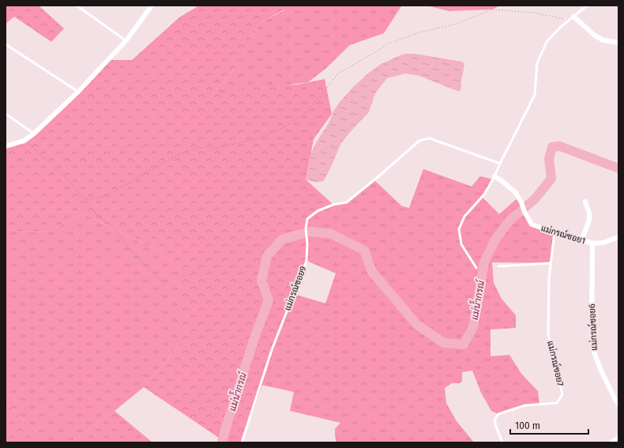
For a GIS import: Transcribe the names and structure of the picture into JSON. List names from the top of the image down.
{
  "streets": {
    "street": ["แม่กรณ์ซอย1", "แม่กรณ์ซอย6"],
    "lane": ["แม่กรณ์ซอย9", "แม่กรณ์ซอย7"]
  },
  "crossings": [
    ["แม่กรณ์ซอย1", "แม่กรณ์ซอย6"],
    ["แม่กรณ์ซอย1", "แม่กรณ์ซอย7"]
  ],
  "water": ["แม่น้ำกรณ์"],
  "scale_bar": "100 m"
}
